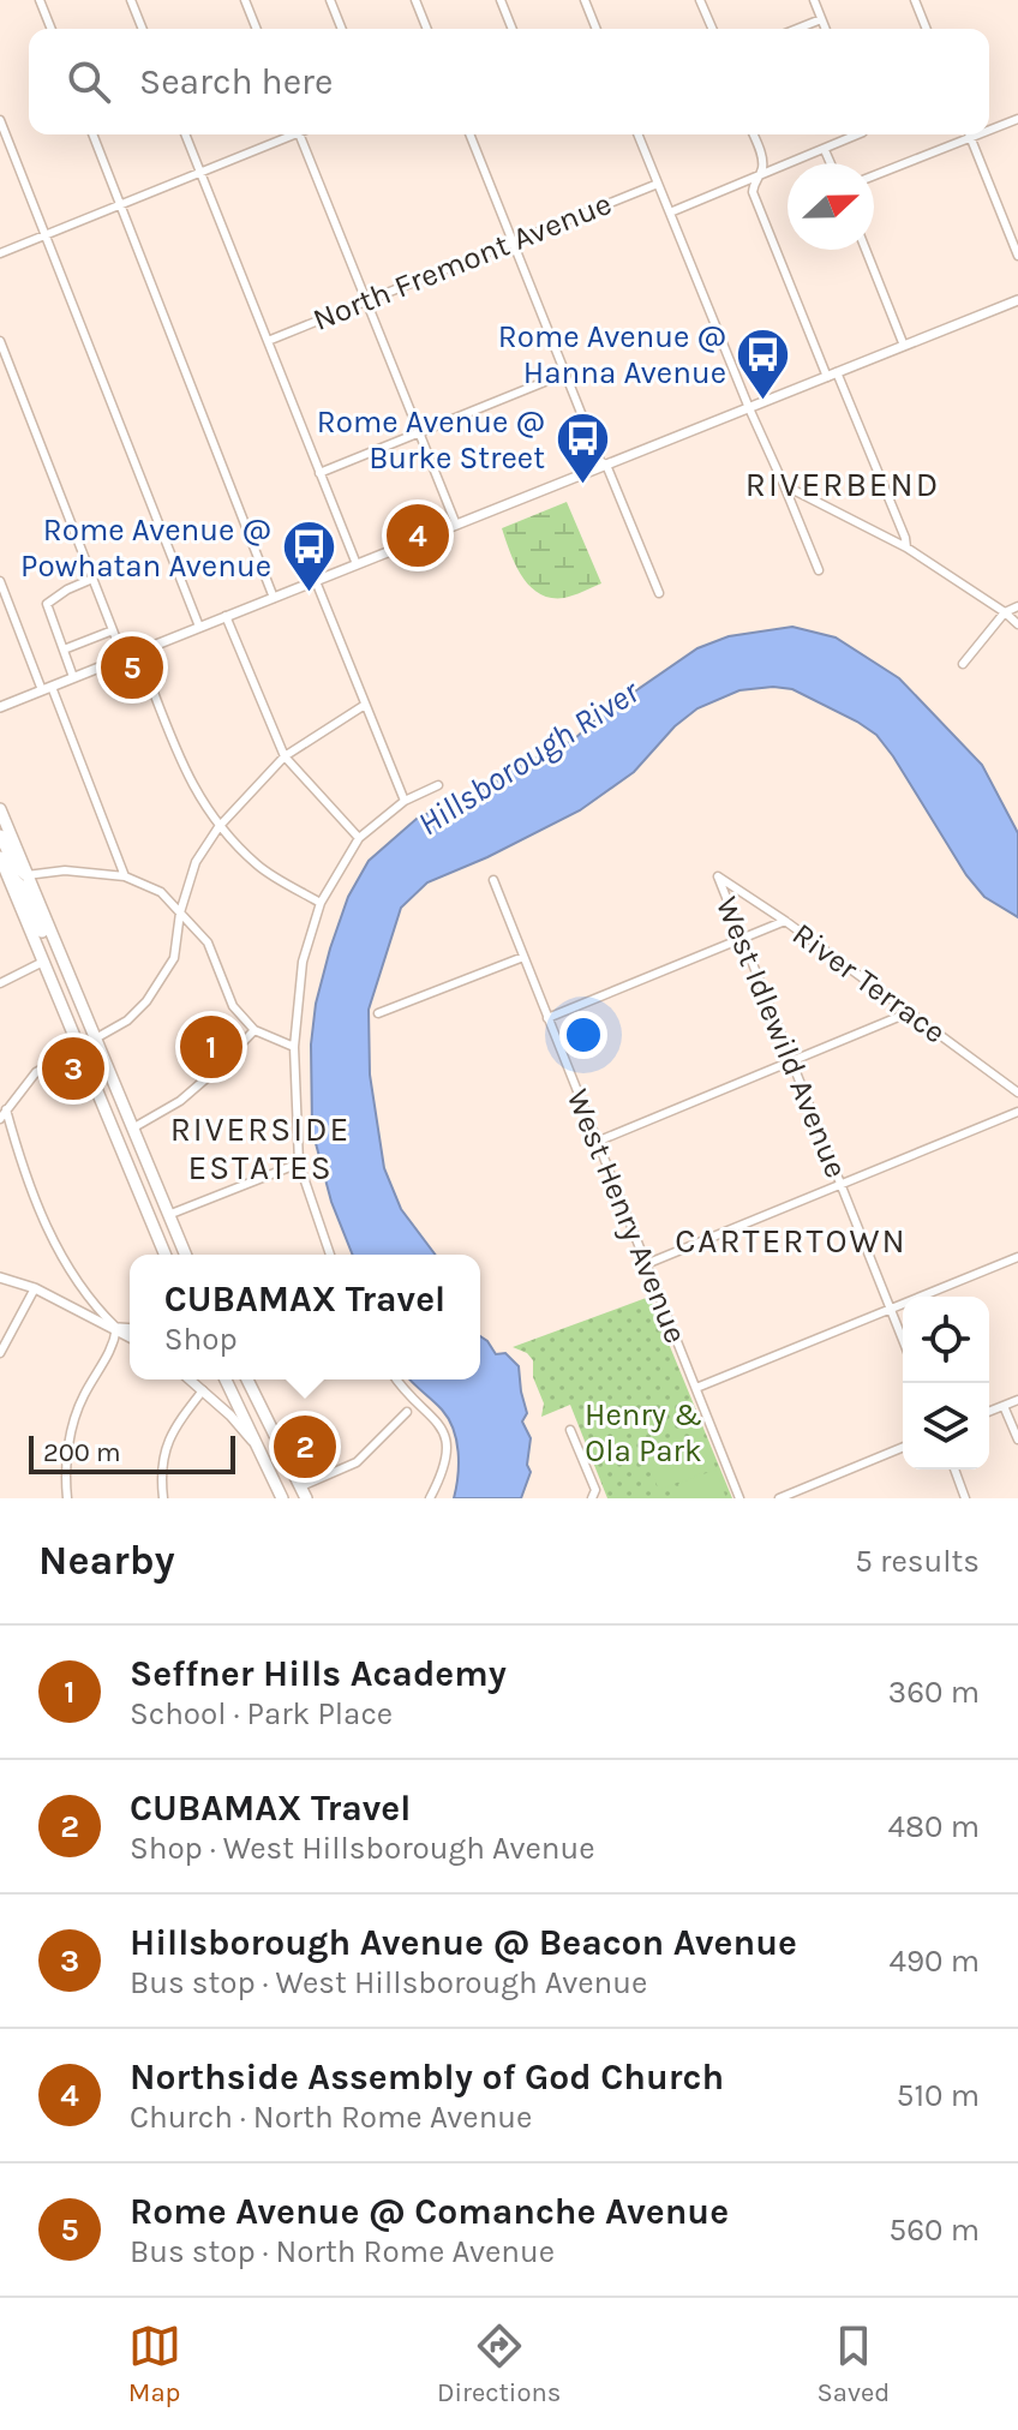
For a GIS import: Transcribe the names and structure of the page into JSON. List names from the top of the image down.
{
  "streets": {
    "street": [
      "North Fremont Avenue",
      "River Terrace",
      "West Idlewild Avenue",
      "West Henry Avenue"
    ]
  },
  "crossings": [
    ["River Terrace", "West Idlewild Avenue"]
  ],
  "districts": ["RIVERBEND", "RIVERSIDE ESTATES", "CARTERTOWN"],
  "water": ["Hillsborough River"],
  "parks": ["Henry & Ola Park"],
  "places": {
    "bus stop": ["Rome Avenue @ Hanna Avenue", "Rome Avenue @ Burke Street", "Rome Avenue @ Powhatan Avenue"]
  },
  "scale_bar": "200 m",
  "north": "right",
  "page": {
    "search": "Search here",
    "pins": [
      "4",
      "5",
      "1",
      "3",
      "2"
    ],
    "popup": ["CUBAMAX Travel", "Shop"],
    "scale": "200 m",
    "heading": ["Nearby", "5 results"],
    "list": [
      {
        "mark": "1",
        "name": "Seffner Hills Academy",
        "note": "School · Park Place",
        "value": "360 m"
      },
      {
        "mark": "2",
        "name": "CUBAMAX Travel",
        "note": "Shop · West Hillsborough Avenue",
        "value": "480 m"
      },
      {
        "mark": "3",
        "name": "Hillsborough Avenue @ Beacon Avenue",
        "note": "Bus stop · West Hillsborough Avenue",
        "value": "490 m"
      },
      {
        "mark": "4",
        "name": "Northside Assembly of God Church",
        "note": "Church · North Rome Avenue",
        "value": "510 m"
      },
      {
        "mark": "5",
        "name": "Rome Avenue @ Comanche Avenue",
        "note": "Bus stop · North Rome Avenue",
        "value": "560 m"
      }
    ],
    "nav": ["Map", "Directions", "Saved"]
  }
}
